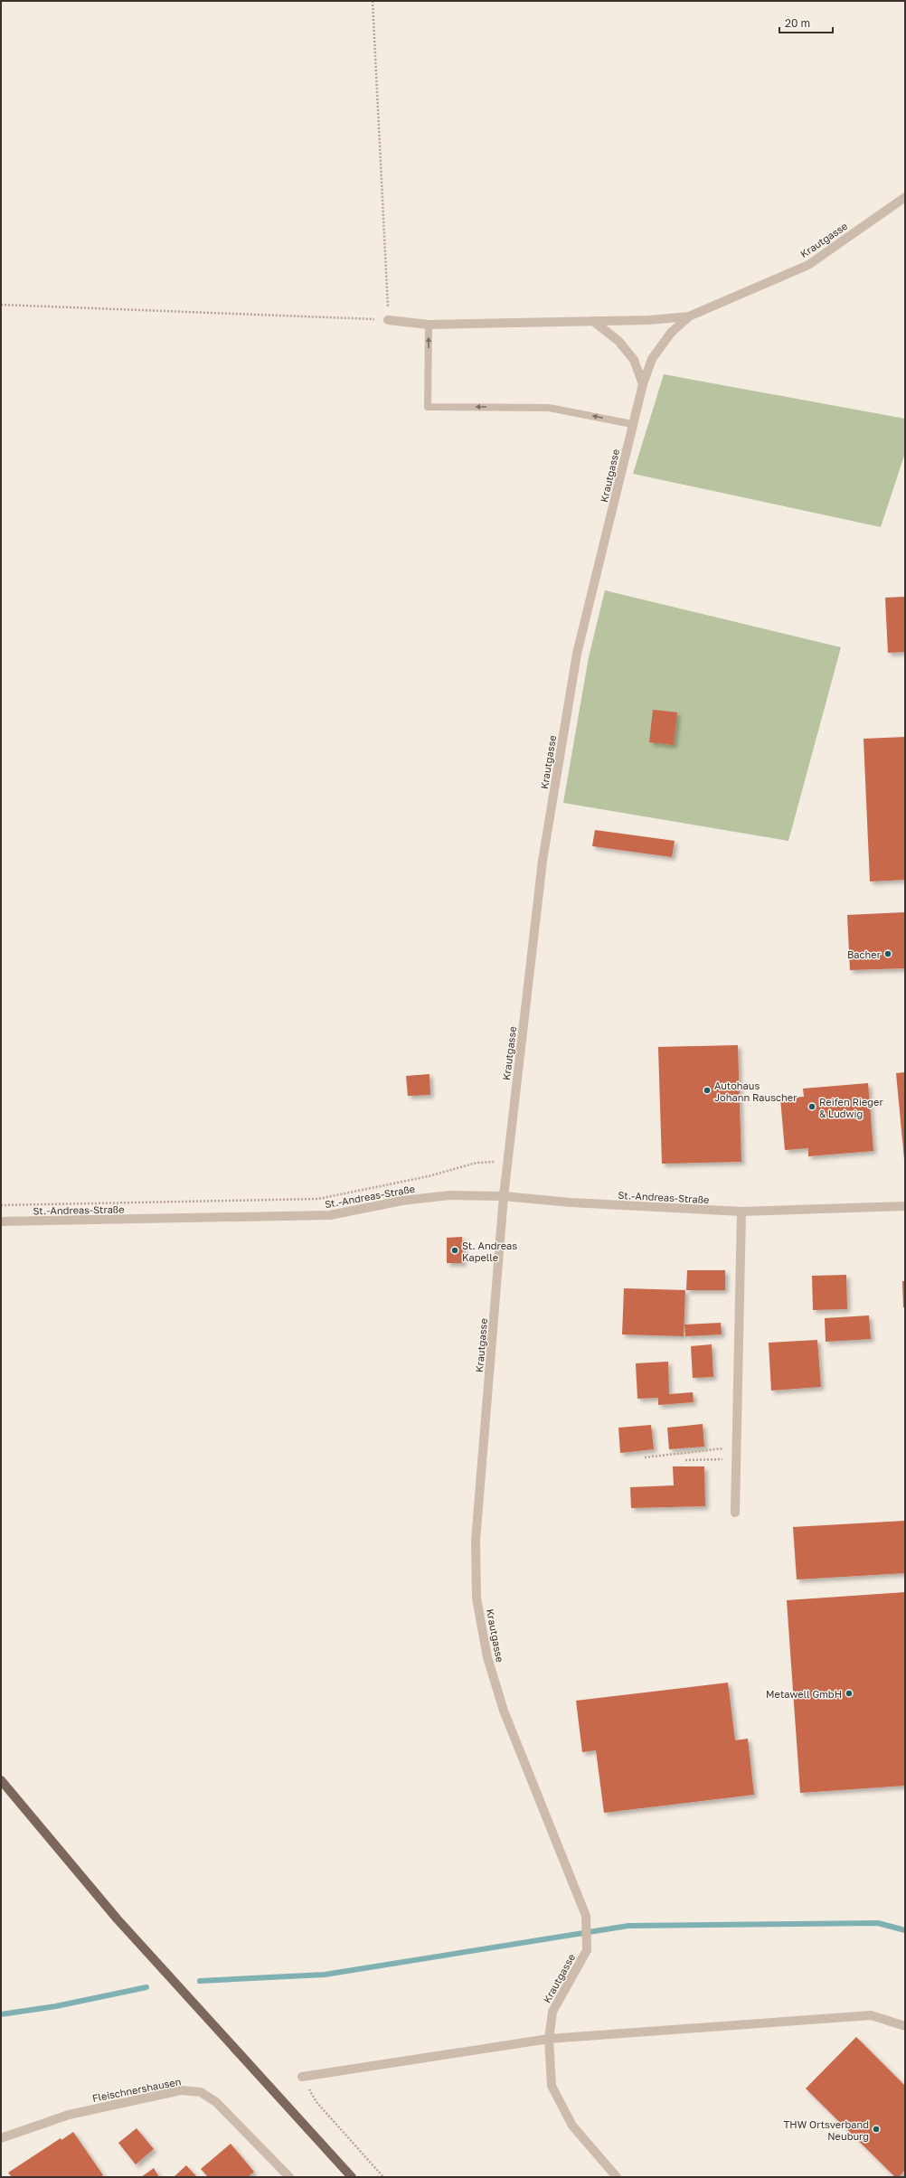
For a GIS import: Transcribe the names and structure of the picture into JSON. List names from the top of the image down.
{
  "streets": {
    "street": ["Krautgasse", "St.-Andreas-Straße", "Fleischnershausen"]
  },
  "crossings": [
    ["Krautgasse", "St.-Andreas-Straße"]
  ],
  "places": [
    "Bacher",
    "Autohaus Johann Rauscher",
    "Reifen Rieger & Ludwig",
    "St. Andreas Kapelle",
    "Metawell GmbH",
    "THW Ortsverband Neuburg"
  ],
  "scale_bar": "20 m"
}
